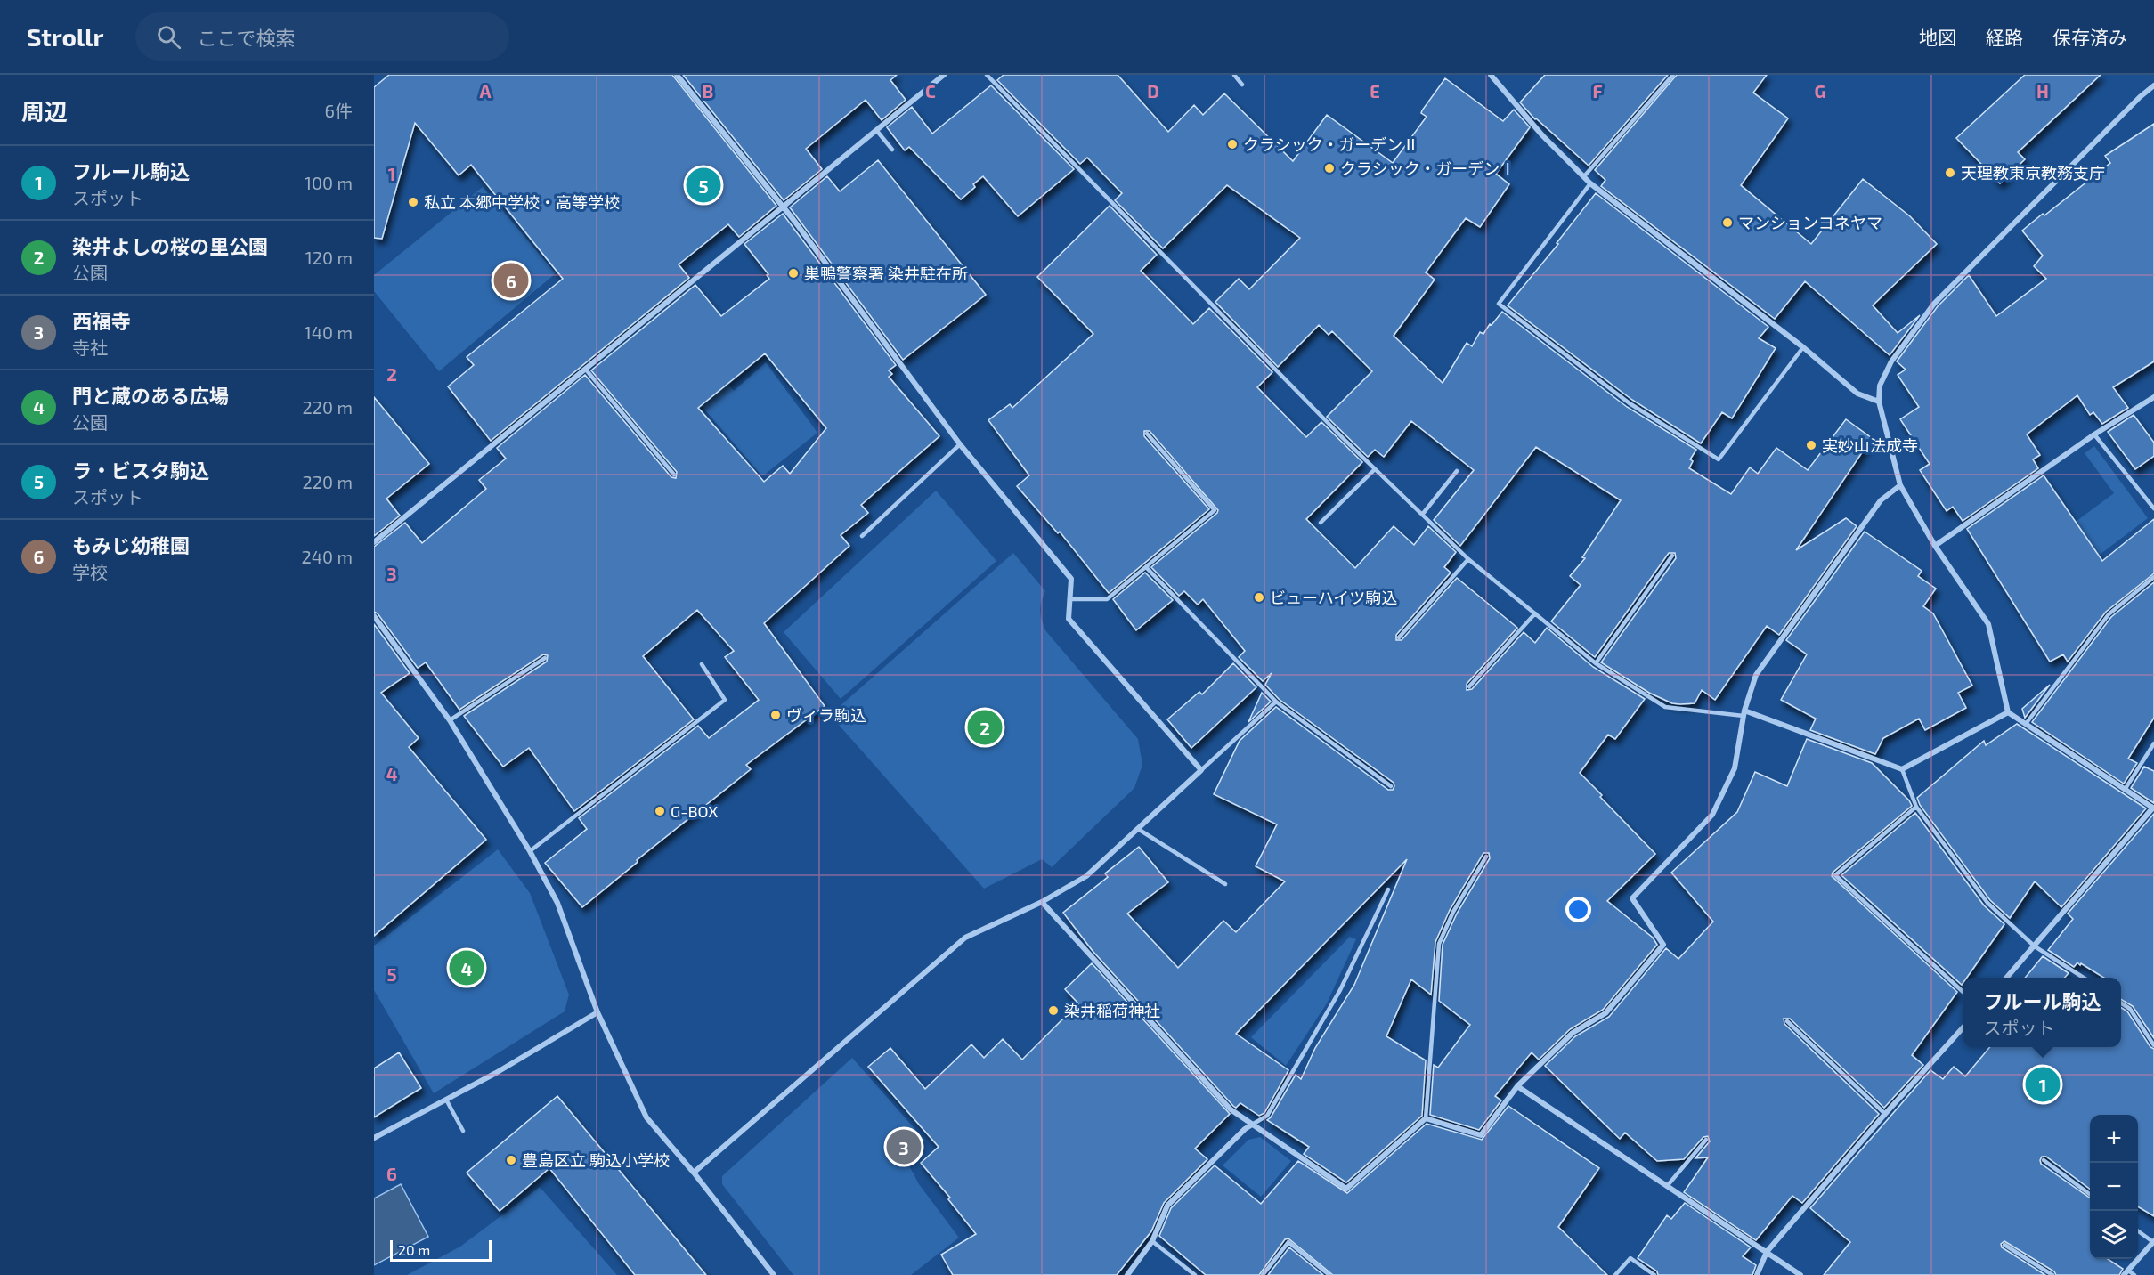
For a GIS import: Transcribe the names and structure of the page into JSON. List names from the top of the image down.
{
  "places": [
    "クラシック・ガーデンⅡ",
    "クラシック・ガーデンⅠ",
    "天理教東京教務支庁",
    "私立 本郷中学校・高等学校",
    "マンションヨネヤマ",
    "巣鴨警察署 染井駐在所",
    "実妙山法成寺",
    "ビューハイツ駒込",
    "ヴィラ駒込",
    "G-BOX",
    "染井稲荷神社",
    "豊島区立 駒込小学校"
  ],
  "scale_bar": "20 m",
  "page": {
    "header": "Strollr",
    "search": "ここで検索",
    "nav": ["地図", "経路", "保存済み"],
    "heading": ["周辺", "6件"],
    "list": [
      {
        "mark": "1",
        "name": "フルール駒込",
        "note": "スポット",
        "value": "100 m"
      },
      {
        "mark": "2",
        "name": "染井よしの桜の里公園",
        "note": "公園",
        "value": "120 m"
      },
      {
        "mark": "3",
        "name": "西福寺",
        "note": "寺社",
        "value": "140 m"
      },
      {
        "mark": "4",
        "name": "門と蔵のある広場",
        "note": "公園",
        "value": "220 m"
      },
      {
        "mark": "5",
        "name": "ラ・ビスタ駒込",
        "note": "スポット",
        "value": "220 m"
      },
      {
        "mark": "6",
        "name": "もみじ幼稚園",
        "note": "学校",
        "value": "240 m"
      }
    ],
    "pins": [
      "5",
      "6",
      "2",
      "4",
      "1",
      "3"
    ],
    "popup": ["フルール駒込", "スポット"],
    "map_buttons": ["+", "−"],
    "scale": "20 m"
  },
  "grid": {
    "columns": [
      "A",
      "B",
      "C",
      "D",
      "E",
      "F",
      "G",
      "H"
    ],
    "rows": [
      "1",
      "2",
      "3",
      "4",
      "5",
      "6"
    ]
  }
}
